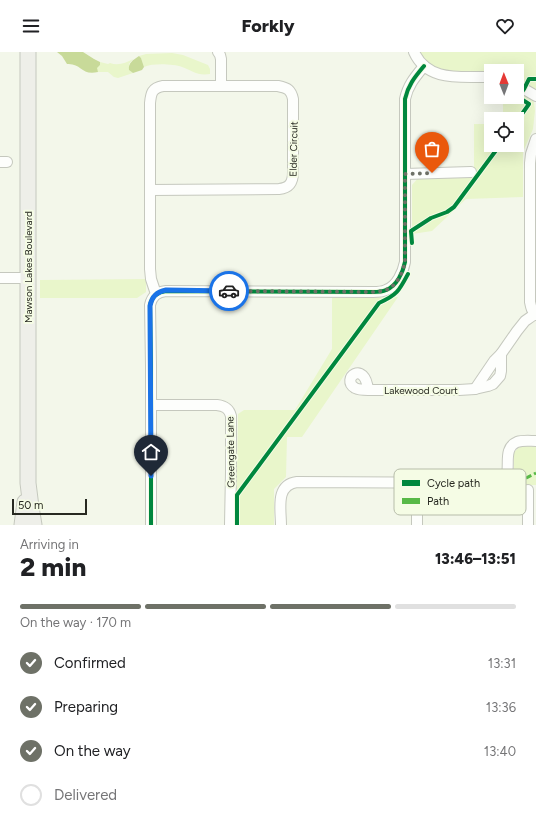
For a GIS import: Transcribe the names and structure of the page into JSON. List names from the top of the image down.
{
  "streets": {
    "street": [
      "Elder Circuit",
      "Mawson Lakes Boulevard",
      "Lakewood Court",
      "Greengate Lane"
    ]
  },
  "legend": ["Cycle path", "Path"],
  "scale_bar": "50 m",
  "north": "top",
  "page": {
    "header": "Forkly",
    "scale": "50 m",
    "heading": ["2 min", "Arriving in", "13:46–13:51"],
    "bar": "On the way · 170 m",
    "list": [
      ["Confirmed", "13:31"],
      ["Preparing", "13:36"],
      ["On the way", "13:40"],
      "Delivered"
    ]
  }
}
